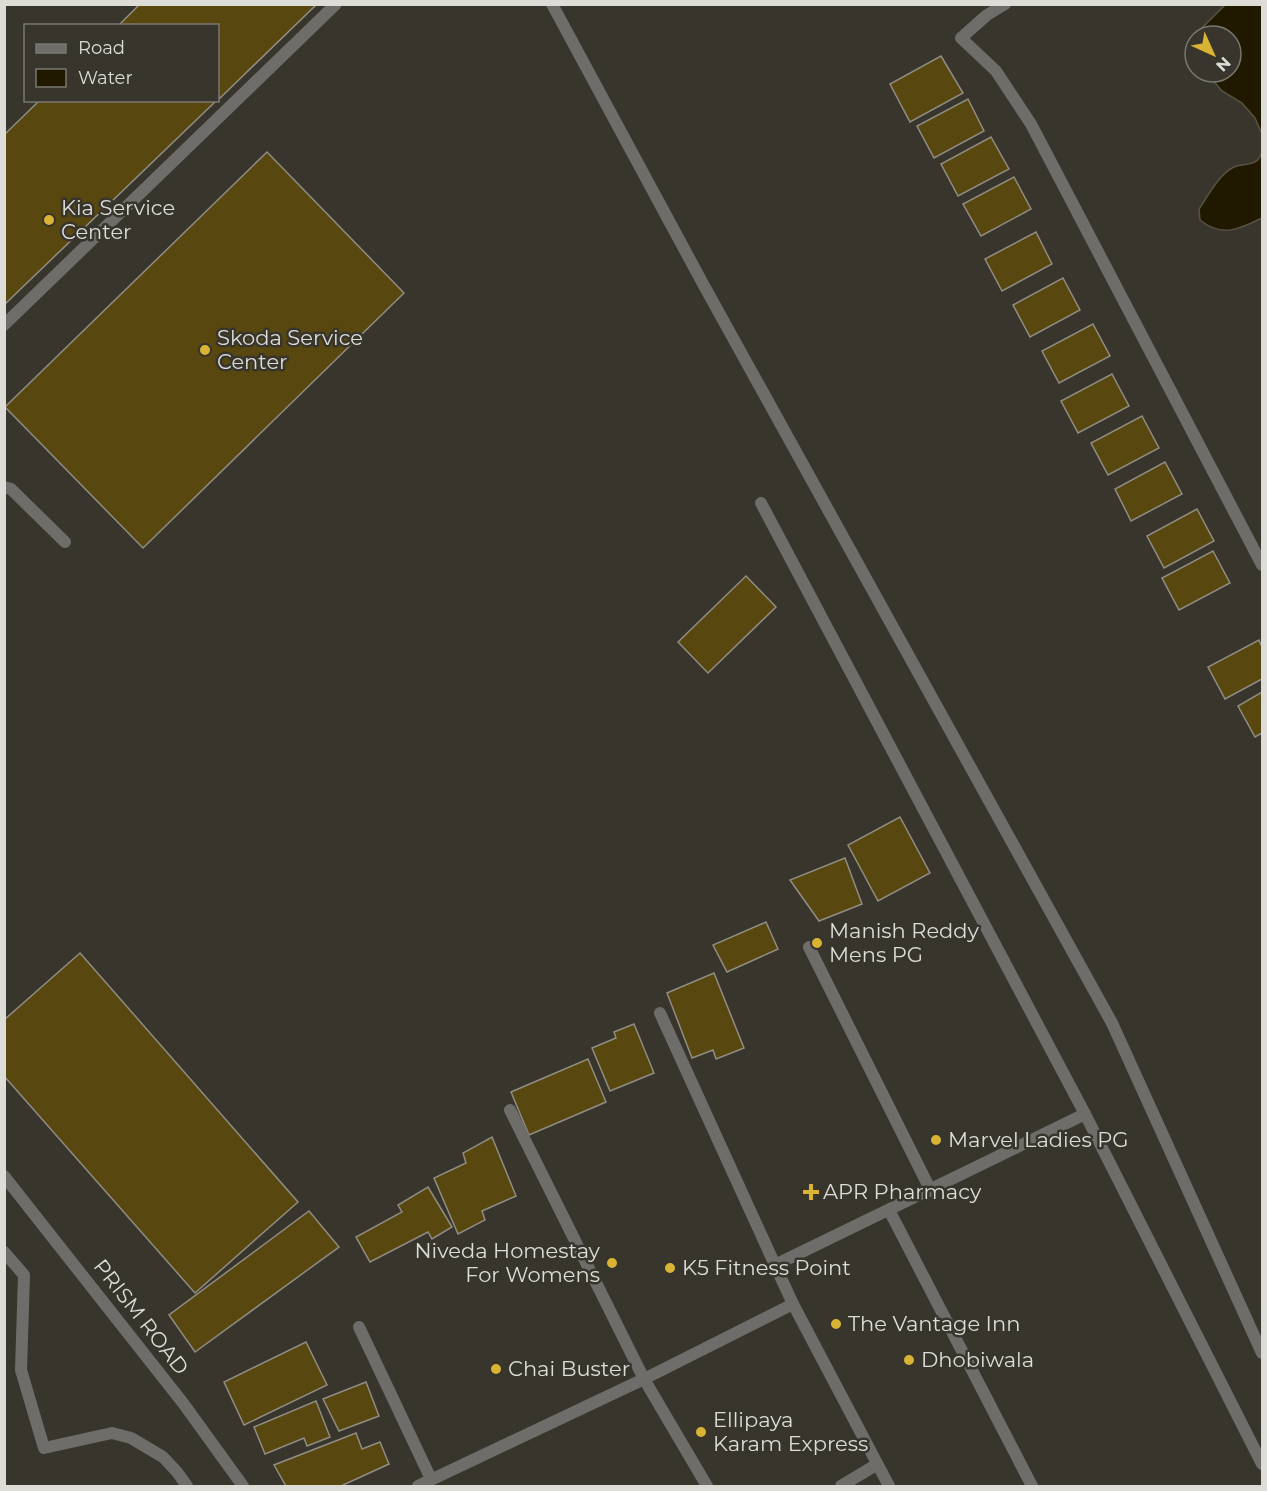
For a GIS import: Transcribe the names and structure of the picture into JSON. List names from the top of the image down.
{
  "streets": {
    "street": ["PRISM ROAD"]
  },
  "places": {
    "other": [
      "Kia Service Center",
      "Skoda Service Center",
      "Manish Reddy Mens PG",
      "Marvel Ladies PG",
      "Niveda Homestay For Womens",
      "K5 Fitness Point",
      "The Vantage Inn",
      "Dhobiwala",
      "Chai Buster",
      "Ellipaya Karam Express"
    ],
    "health": ["APR Pharmacy"]
  },
  "legend": ["Road", "Water"],
  "north": "bottom right"
}
